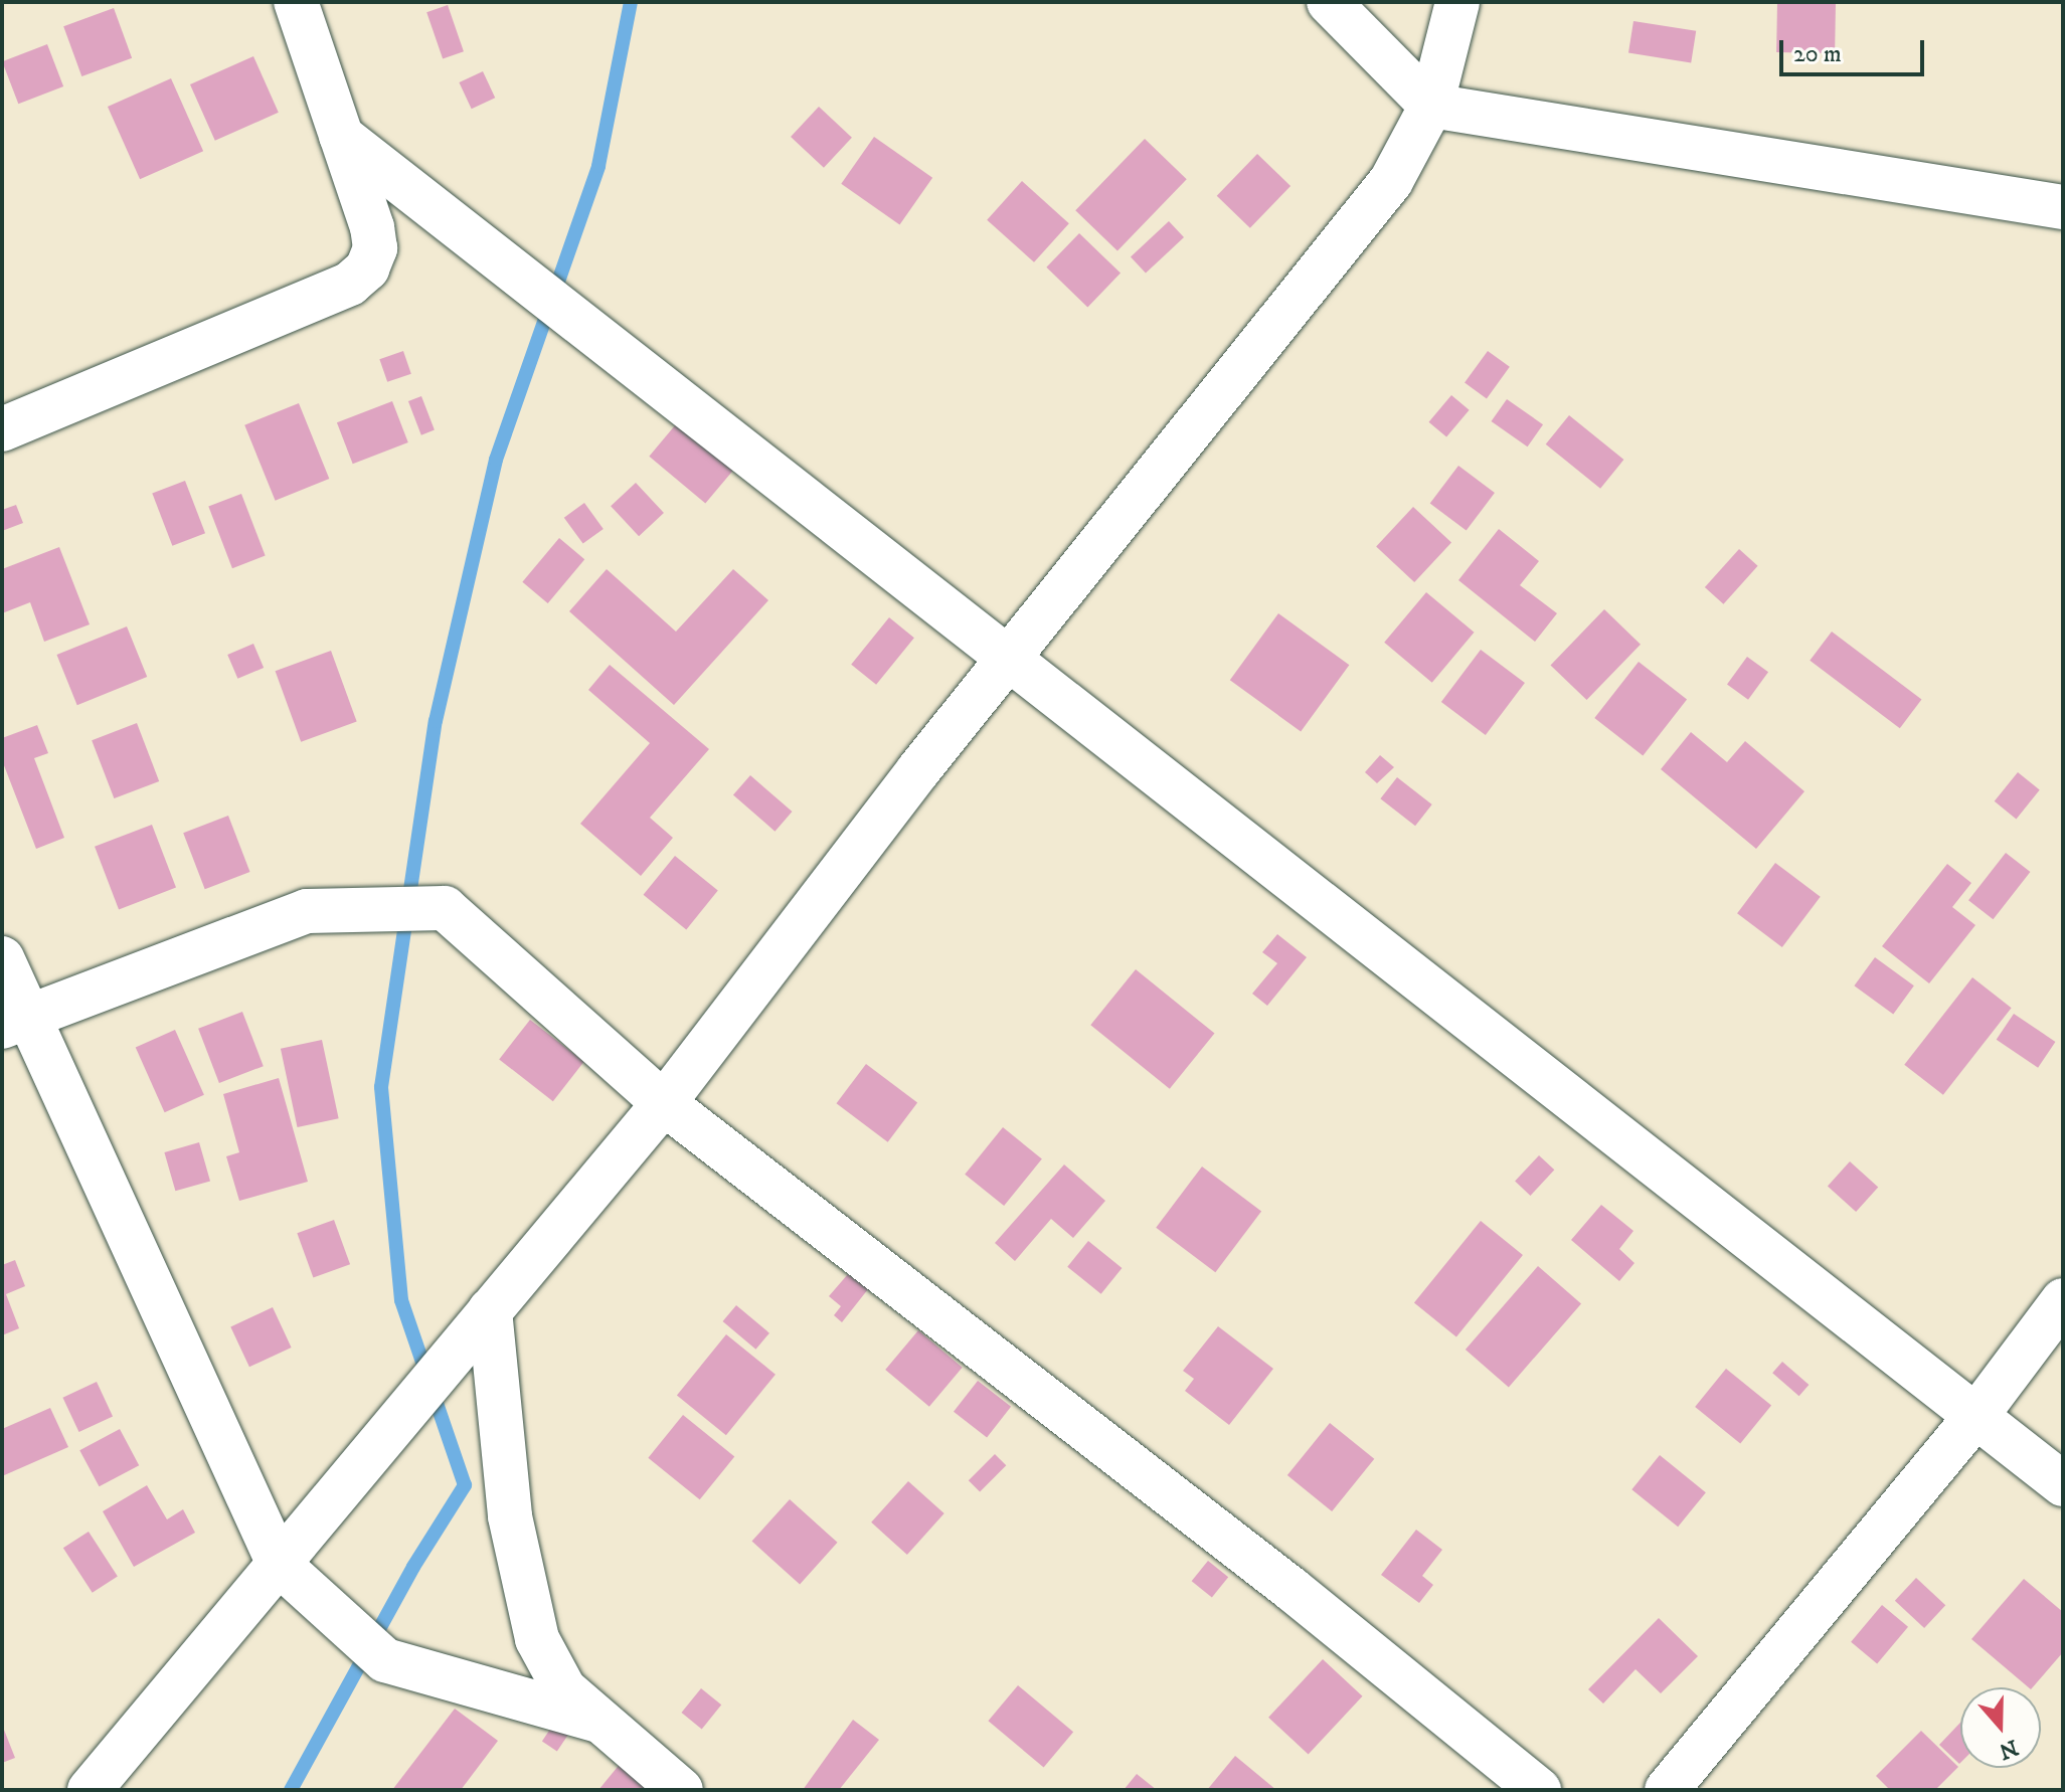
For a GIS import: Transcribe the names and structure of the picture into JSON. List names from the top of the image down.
{
  "scale_bar": "20 m",
  "north": "bottom"
}
